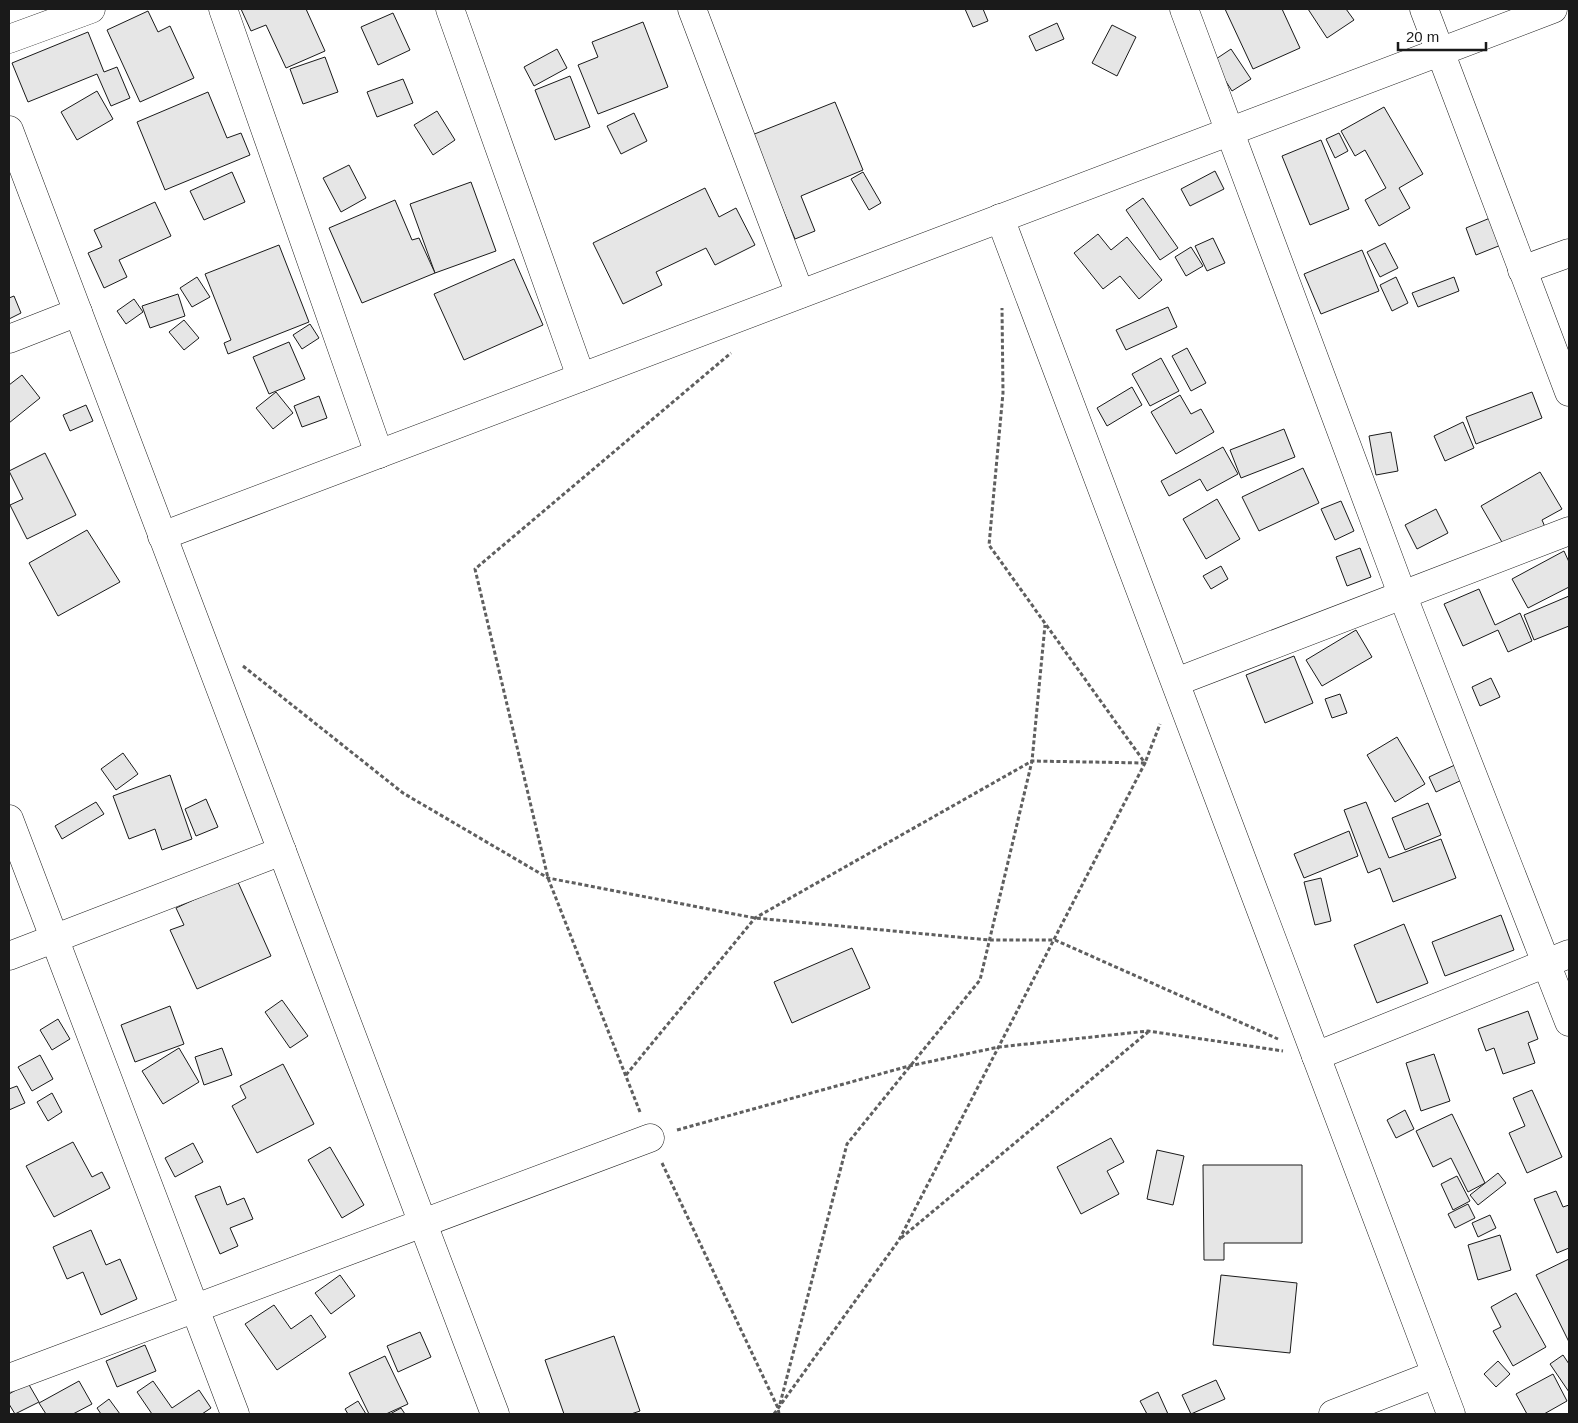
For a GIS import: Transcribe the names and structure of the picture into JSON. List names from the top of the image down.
{
  "scale_bar": "20 m"
}
